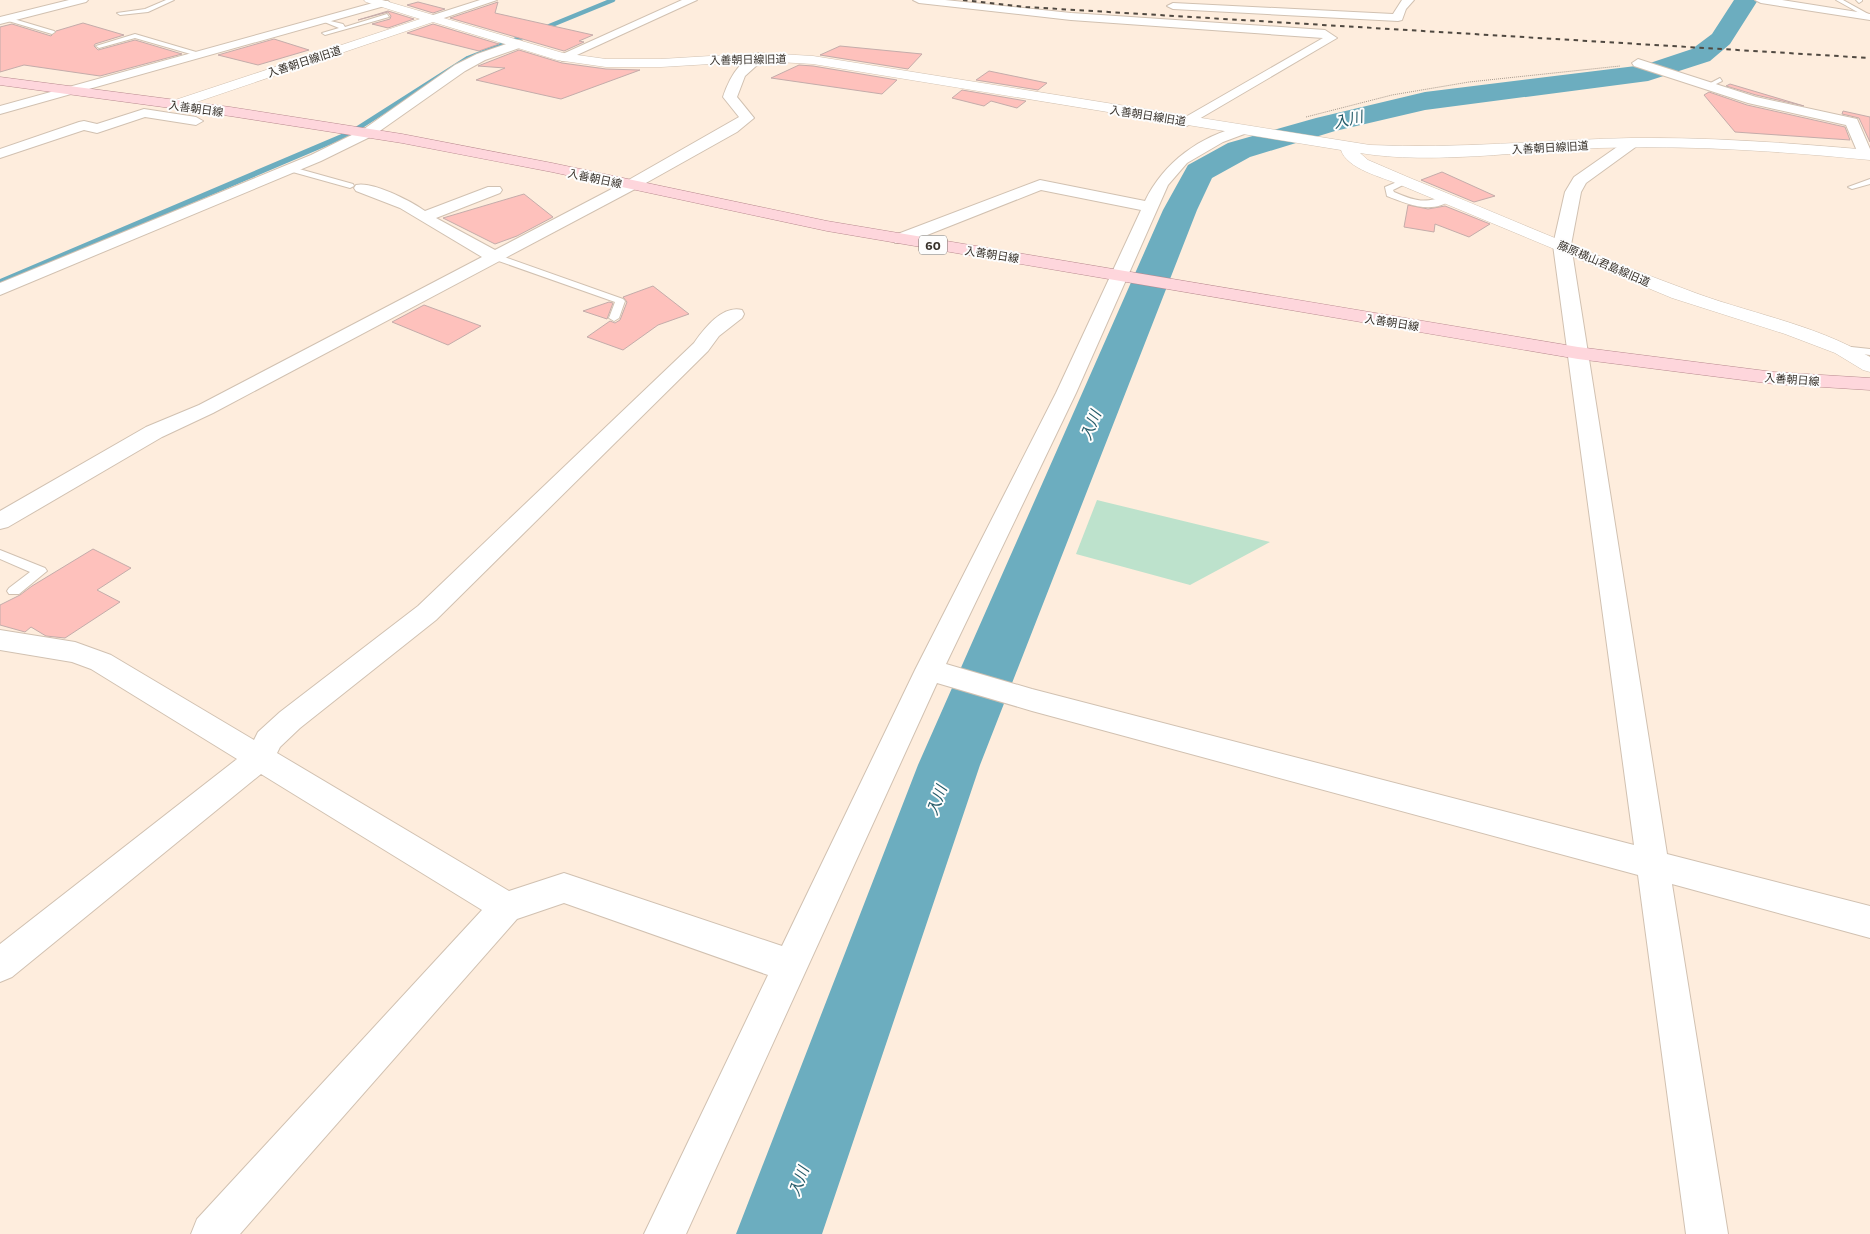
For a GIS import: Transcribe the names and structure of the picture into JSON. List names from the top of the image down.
{
  "streets": {
    "main road": ["入善朝日線", "60"],
    "street": ["入善朝日線旧道", "藤原横山君島線旧道"]
  },
  "crossings": [
    ["入善朝日線旧道", "入善朝日線"],
    ["入善朝日線旧道", "藤原横山君島線旧道"]
  ],
  "water": ["入川"]
}
